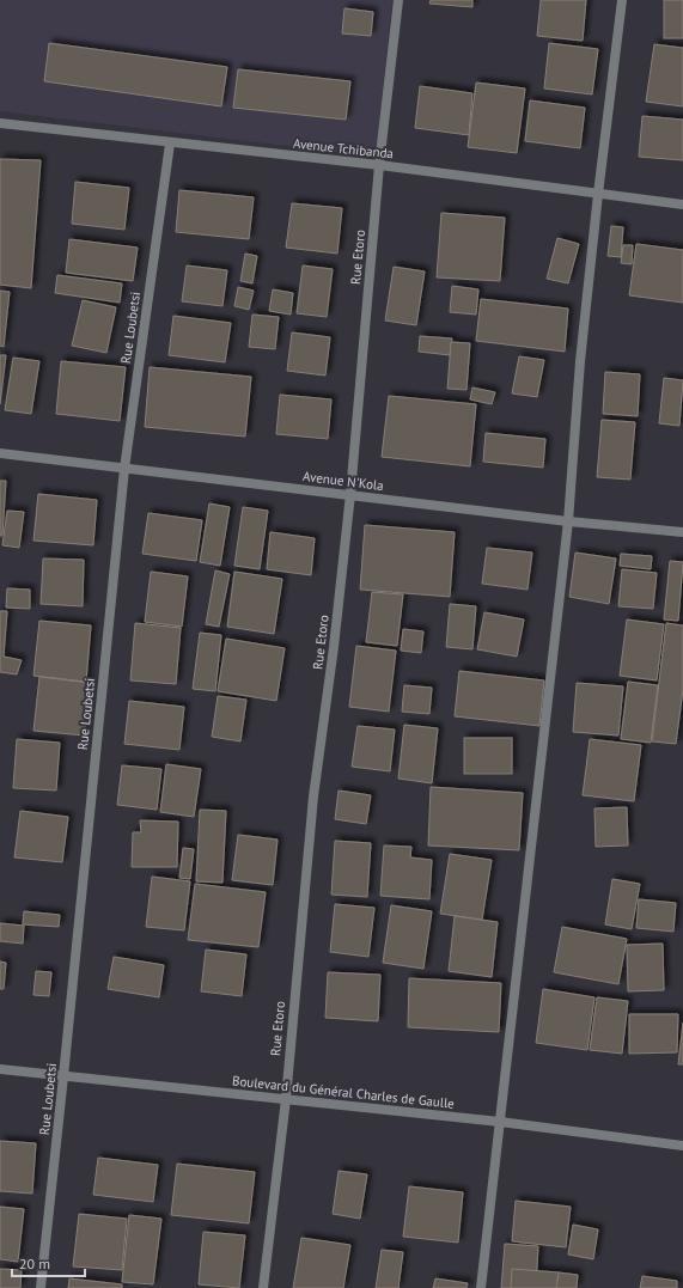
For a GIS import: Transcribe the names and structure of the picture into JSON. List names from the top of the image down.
{
  "streets": {
    "street": [
      "Avenue Tchibanda",
      "Rue Etoro",
      "Rue Loubetsi",
      "Avenue N'Kola",
      "Boulevard du Général Charles de Gaulle"
    ]
  },
  "crossings": [
    ["Avenue Tchibanda", "Rue Etoro"],
    ["Avenue Tchibanda", "Rue Loubetsi"],
    ["Rue Etoro", "Avenue N'Kola"],
    ["Rue Etoro", "Boulevard du Général Charles de Gaulle"],
    ["Rue Loubetsi", "Avenue N'Kola"],
    ["Rue Loubetsi", "Boulevard du Général Charles de Gaulle"]
  ],
  "scale_bar": "20 m"
}
